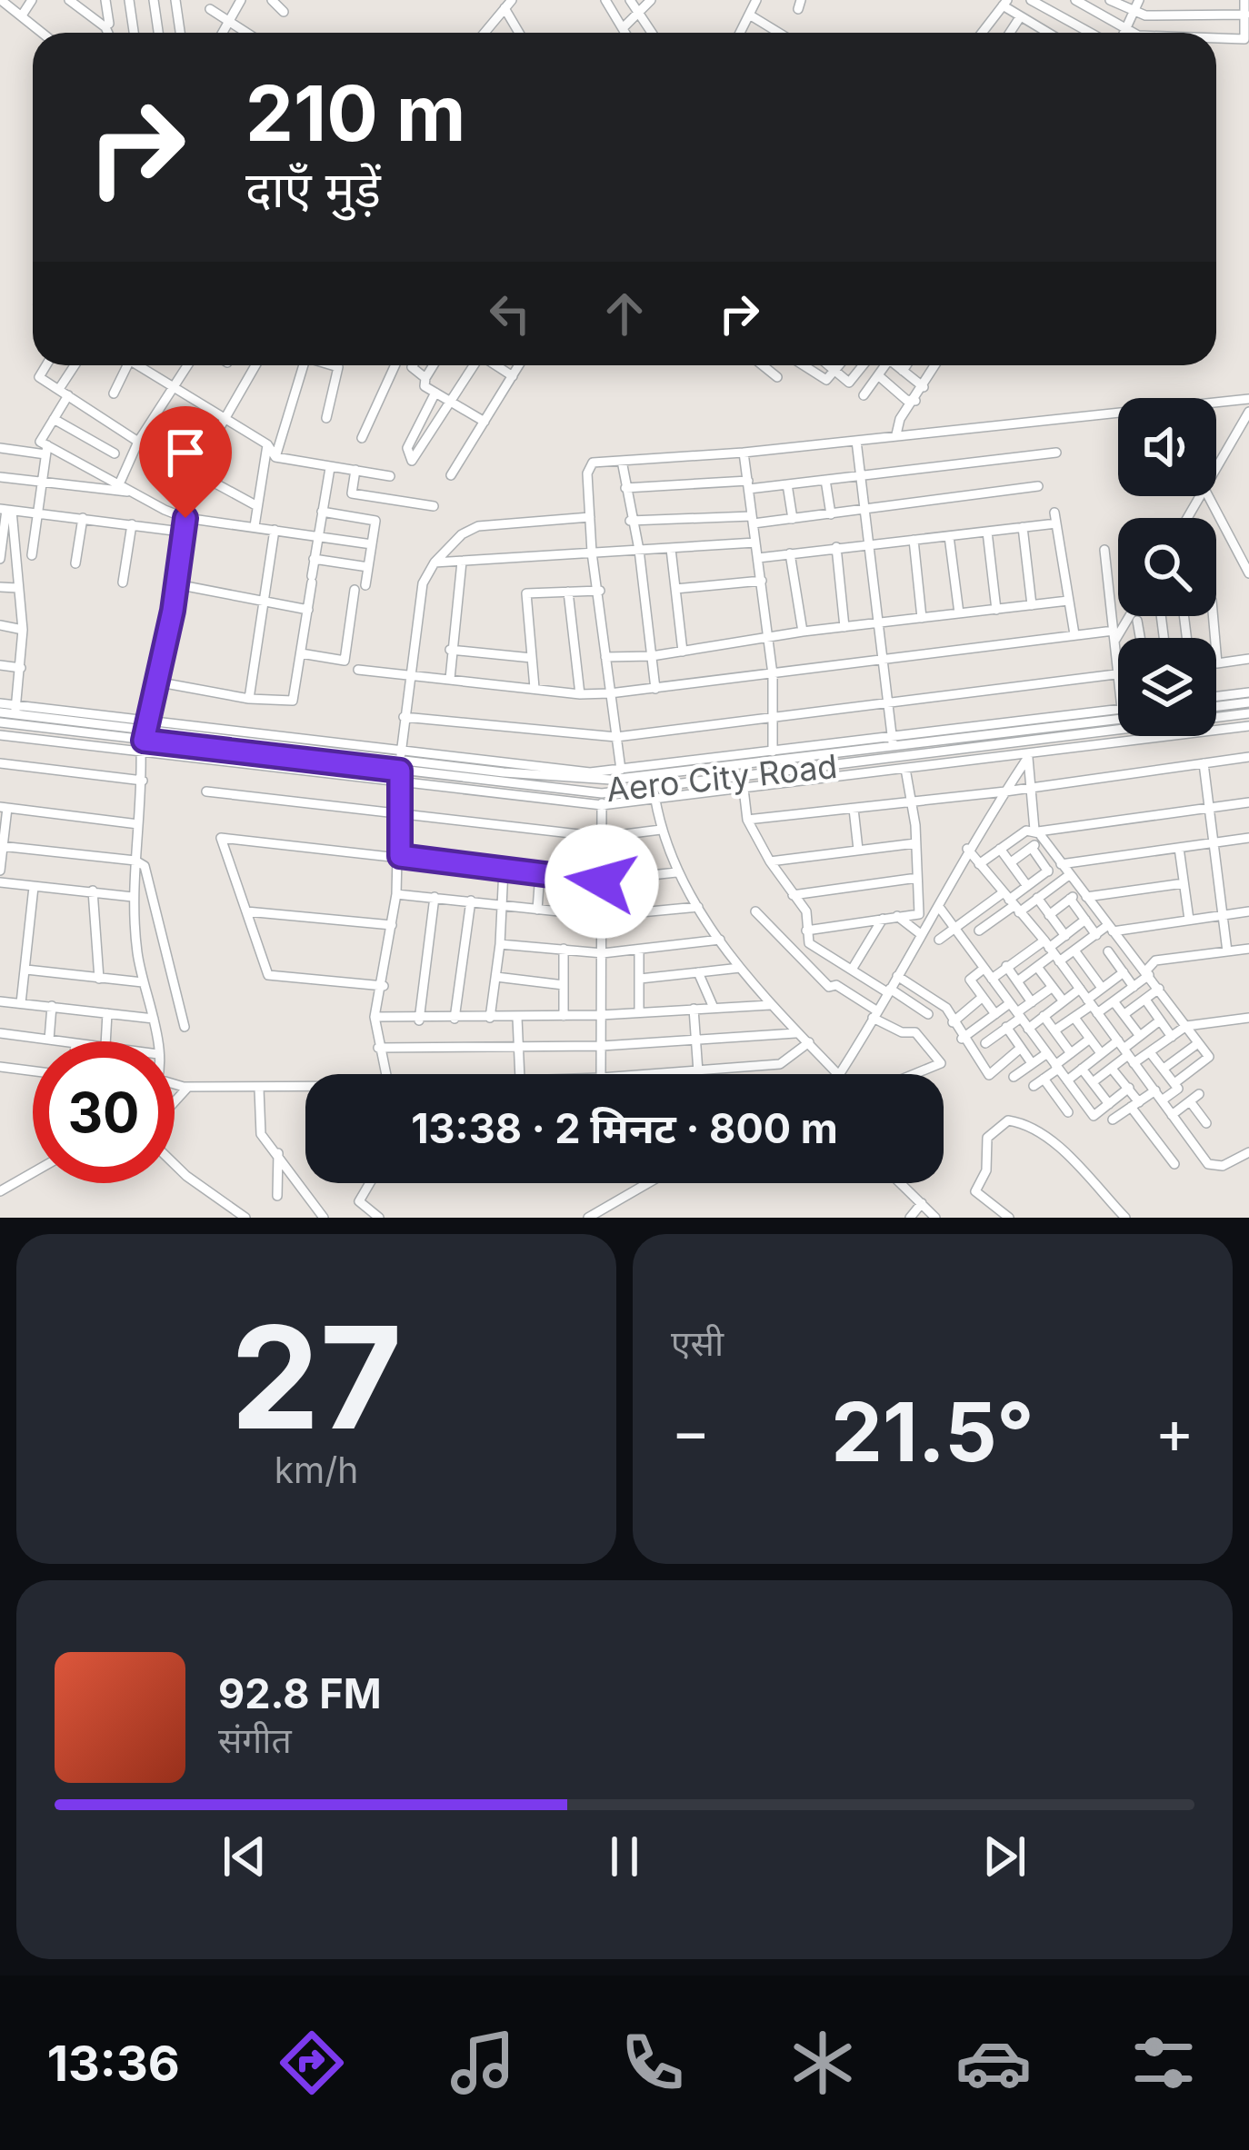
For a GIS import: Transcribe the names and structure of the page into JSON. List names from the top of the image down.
{
  "streets": {
    "street": ["Aero City Road"]
  },
  "page": {
    "turn": ["210 m", "दाएँ मुड़ें"],
    "limit": "30",
    "trip": "13:38 · 2 मिनट · 800 m",
    "tile": [
      ["27", "km/h"],
      "एसी"
    ],
    "heat": ["−", "21.5°", "+"],
    "song": ["92.8 FM", "संगीत"],
    "tabs": "13:36"
  }
}
